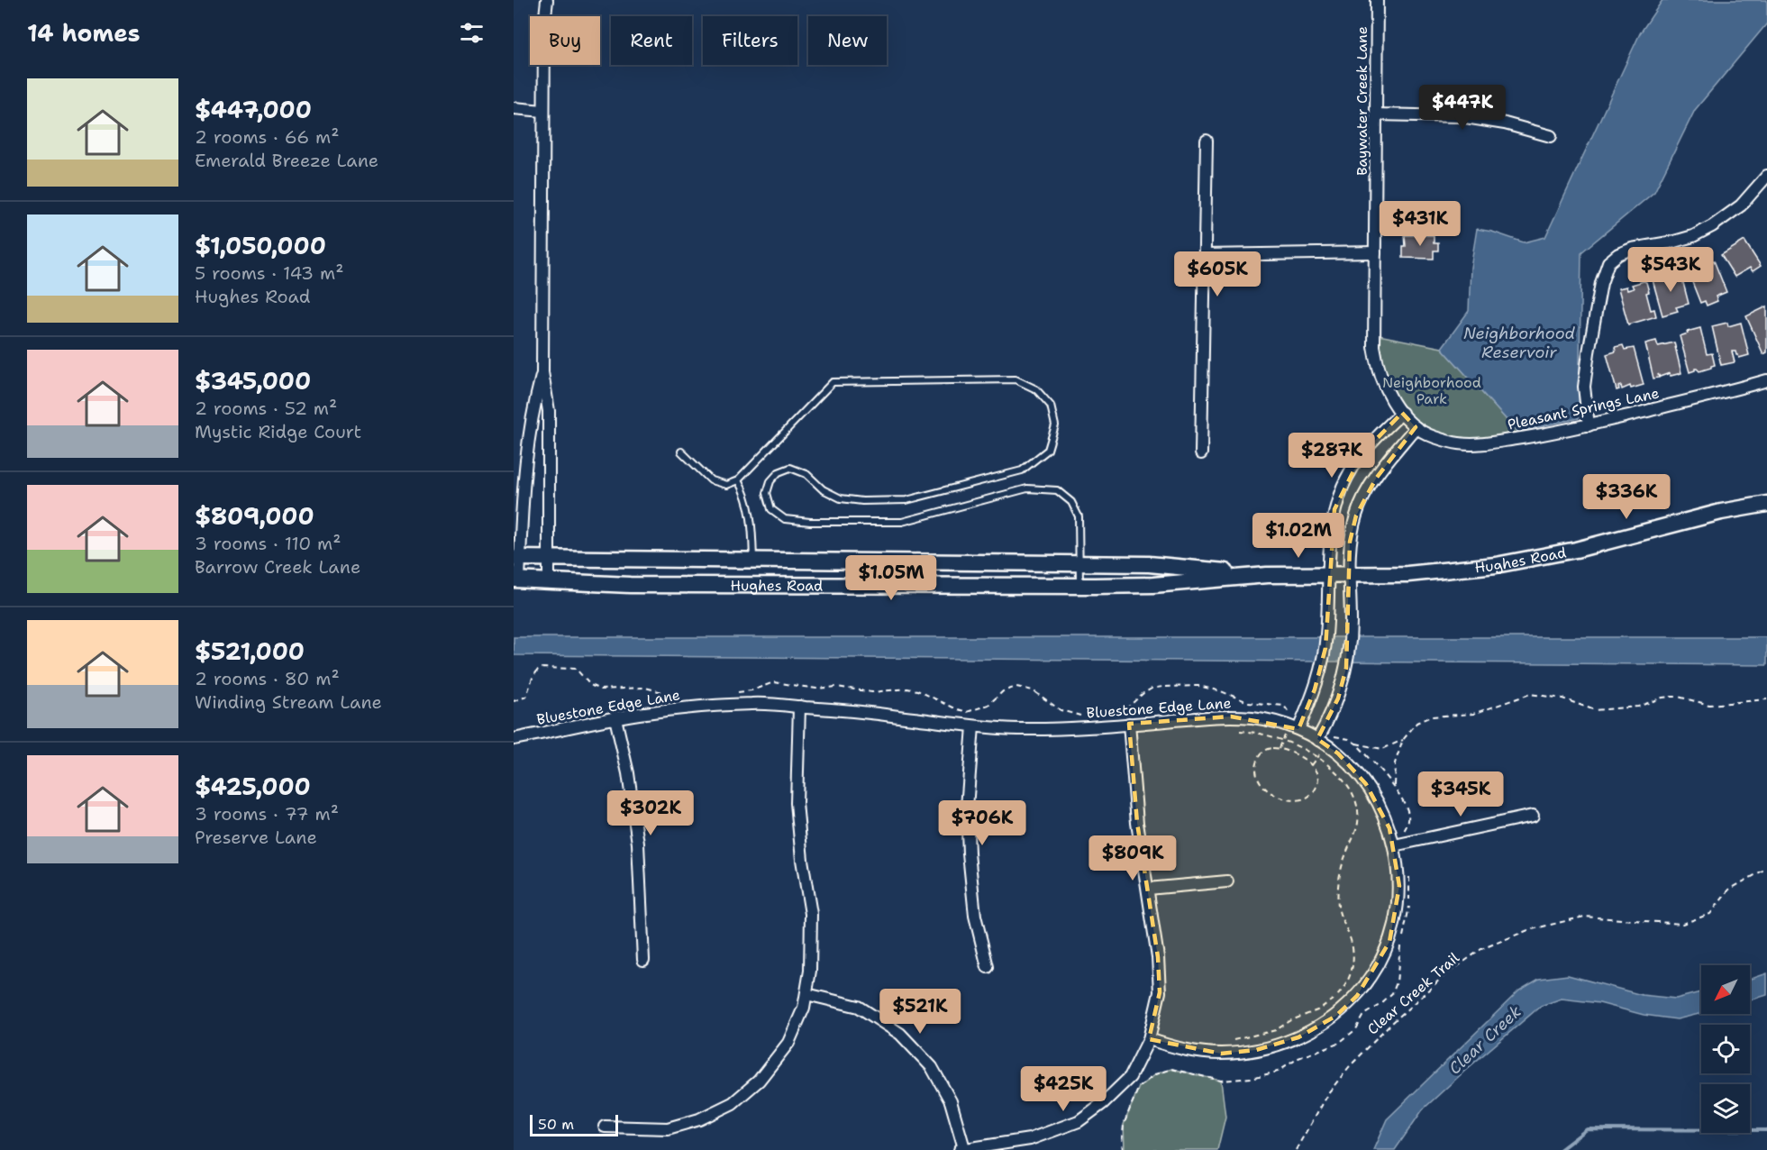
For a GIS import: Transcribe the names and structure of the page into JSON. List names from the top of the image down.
{
  "streets": {
    "main road": ["Hughes Road"],
    "street": ["Baywater Creek Lane", "Pleasant Springs Lane", "Bluestone Edge Lane"],
    "path": ["Clear Creek Trail"]
  },
  "crossings": [
    ["Baywater Creek Lane", "Pleasant Springs Lane"]
  ],
  "water": ["Neighborhood Reservoir", "Clear Creek"],
  "parks": ["Neighborhood Park"],
  "scale_bar": "50 m",
  "north": "bottom left",
  "page": {
    "heading": "14 homes",
    "chip": [
      "Buy",
      "Rent",
      "Filters",
      "New"
    ],
    "list": [
      {
        "name": "$447,000",
        "note": "2 rooms · 66 m² · Emerald Breeze Lane"
      },
      {
        "name": "$1,050,000",
        "note": "5 rooms · 143 m² · Hughes Road"
      },
      {
        "name": "$345,000",
        "note": "2 rooms · 52 m² · Mystic Ridge Court"
      },
      {
        "name": "$809,000",
        "note": "3 rooms · 110 m² · Barrow Creek Lane"
      },
      {
        "name": "$521,000",
        "note": "2 rooms · 80 m² · Winding Stream Lane"
      },
      {
        "name": "$425,000",
        "note": "3 rooms · 77 m² · Preserve Lane"
      }
    ],
    "price": [
      "$447K",
      "$431K",
      "$543K",
      "$605K",
      "$287K",
      "$336K",
      "$1.02M",
      "$1.05M",
      "$345K",
      "$302K",
      "$706K",
      "$809K",
      "$521K",
      "$425K"
    ],
    "scale": "50 m"
  }
}
